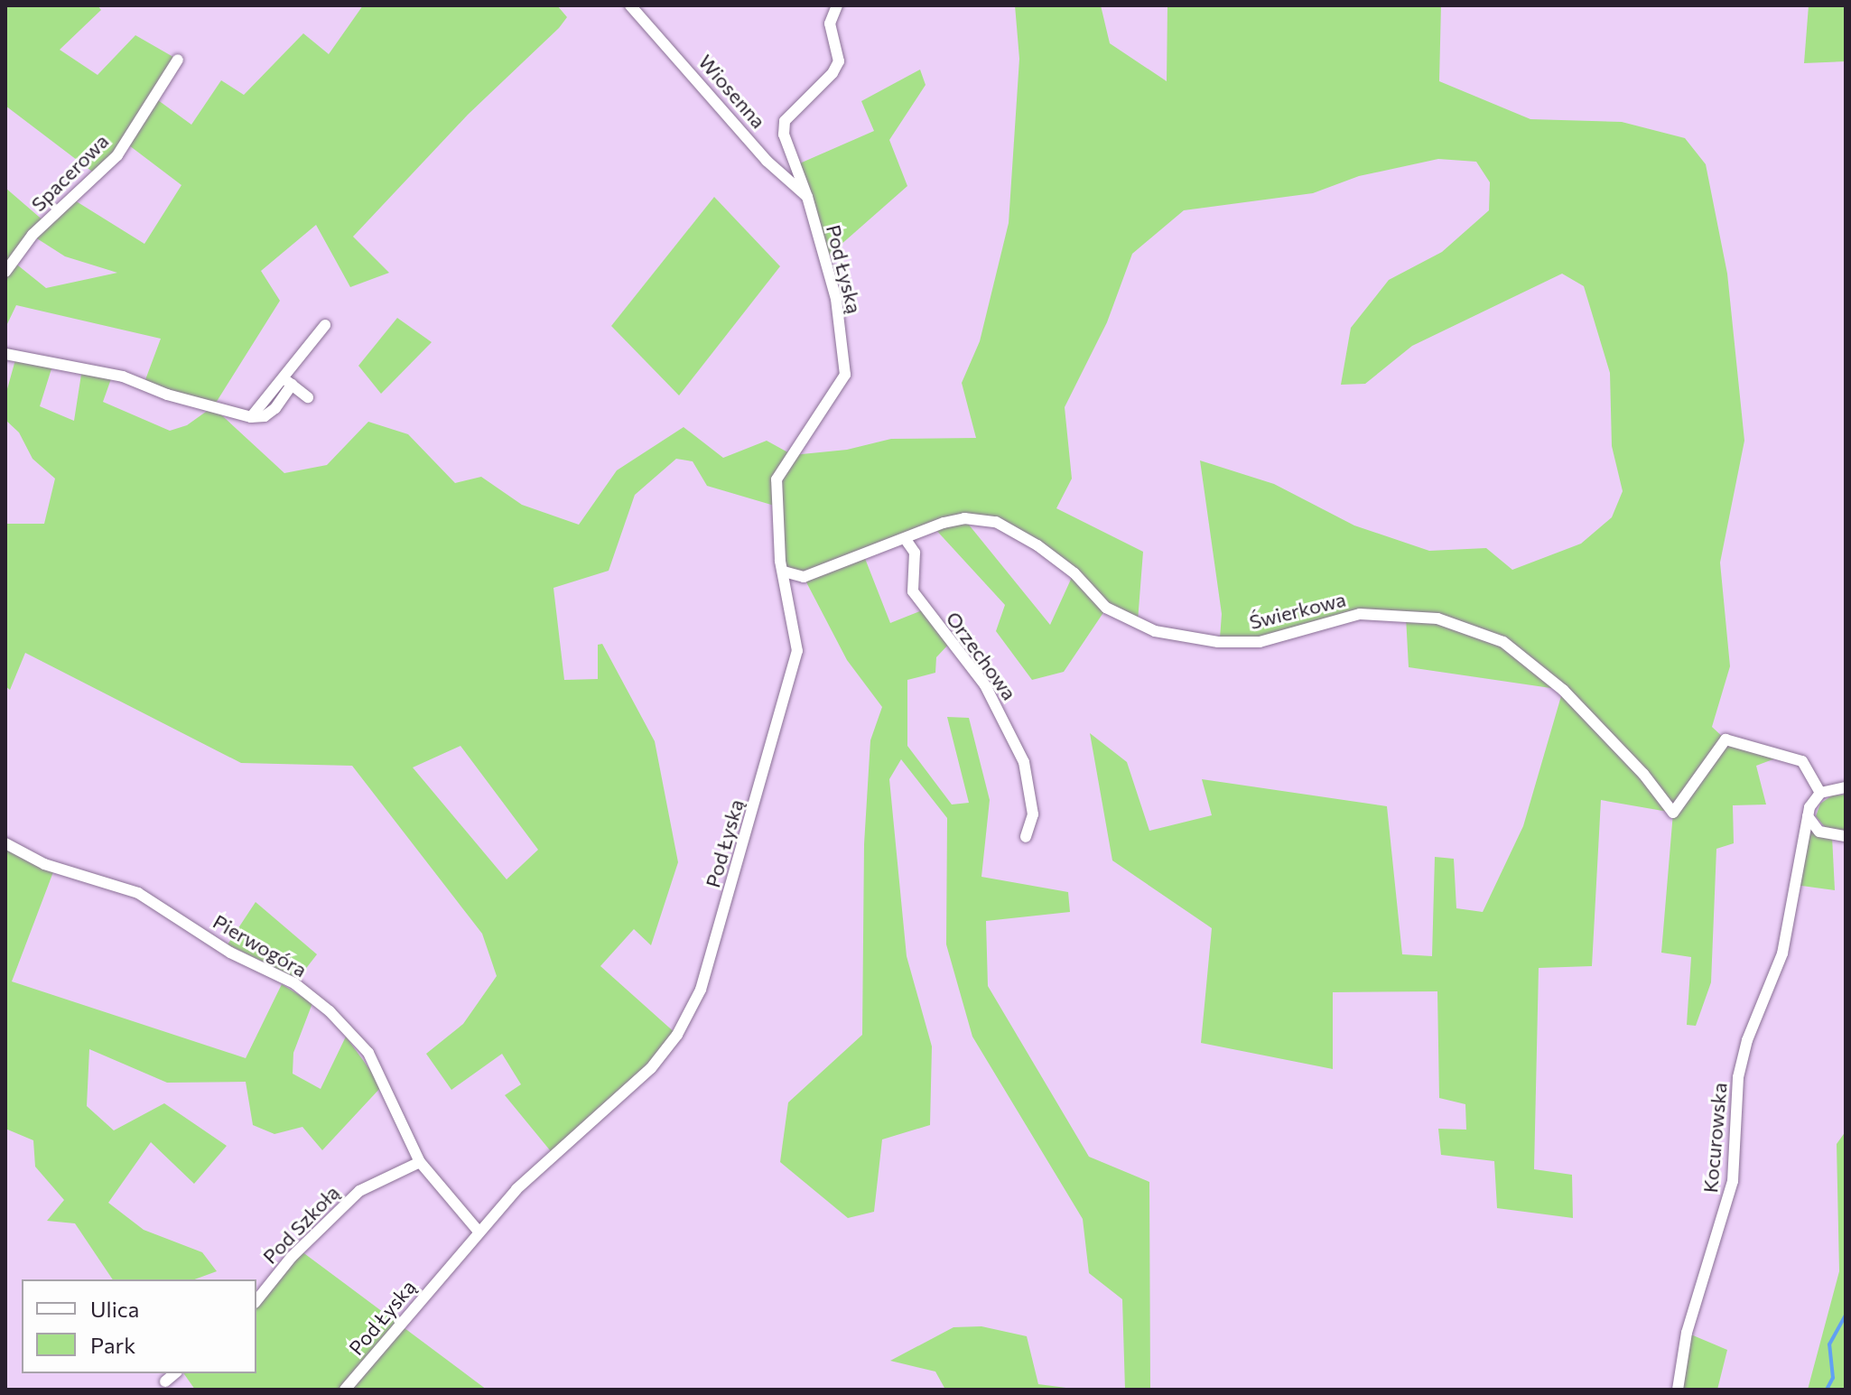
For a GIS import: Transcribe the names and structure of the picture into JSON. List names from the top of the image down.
{
  "streets": {
    "street": [
      "Wiosenna",
      "Spacerowa",
      "Pod Łyską",
      "Świerkowa",
      "Orzechowa",
      "Pierwogóra",
      "Kocurowska",
      "Pod Szkołą"
    ]
  },
  "crossings": [
    ["Wiosenna", "Pod Łyską"],
    ["Pod Łyską", "Świerkowa"],
    ["Pod Łyską", "Pierwogóra"],
    ["Świerkowa", "Orzechowa"],
    ["Świerkowa", "Kocurowska"],
    ["Pierwogóra", "Pod Szkołą"]
  ],
  "legend": ["Ulica", "Park"]
}
